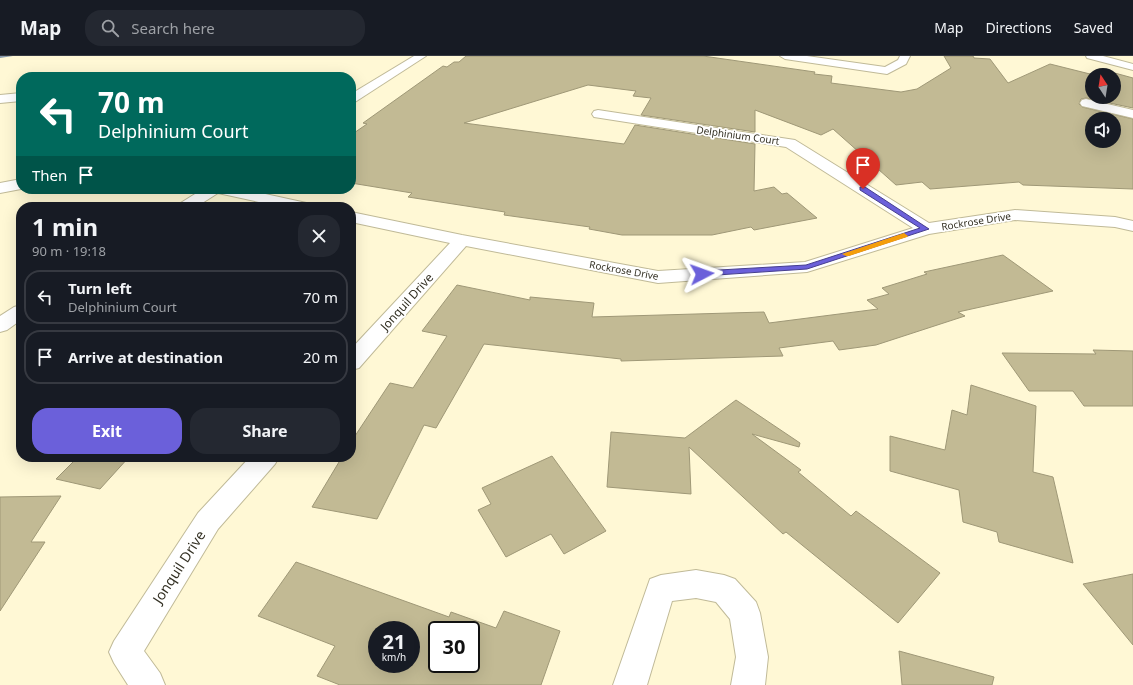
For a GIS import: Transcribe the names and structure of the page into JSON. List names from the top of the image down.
{
  "streets": {
    "street": ["Delphinium Court", "Rockrose Drive", "Jonquil Drive"]
  },
  "crossings": [
    ["Delphinium Court", "Rockrose Drive"],
    ["Rockrose Drive", "Jonquil Drive"]
  ],
  "north": "top",
  "page": {
    "header": "Map",
    "search": "Search here",
    "nav": ["Map", "Directions", "Saved"],
    "turn": ["70 m", "Delphinium Court"],
    "then": "Then",
    "heading": ["1 min", "90 m · 19:18"],
    "list": [
      {
        "name": "Turn left",
        "note": "Delphinium Court",
        "value": "70 m"
      },
      {
        "name": "Arrive at destination",
        "value": "20 m"
      }
    ],
    "buttons": ["Exit", "Share"],
    "speed": "21 km/h",
    "limit": "30"
  }
}
